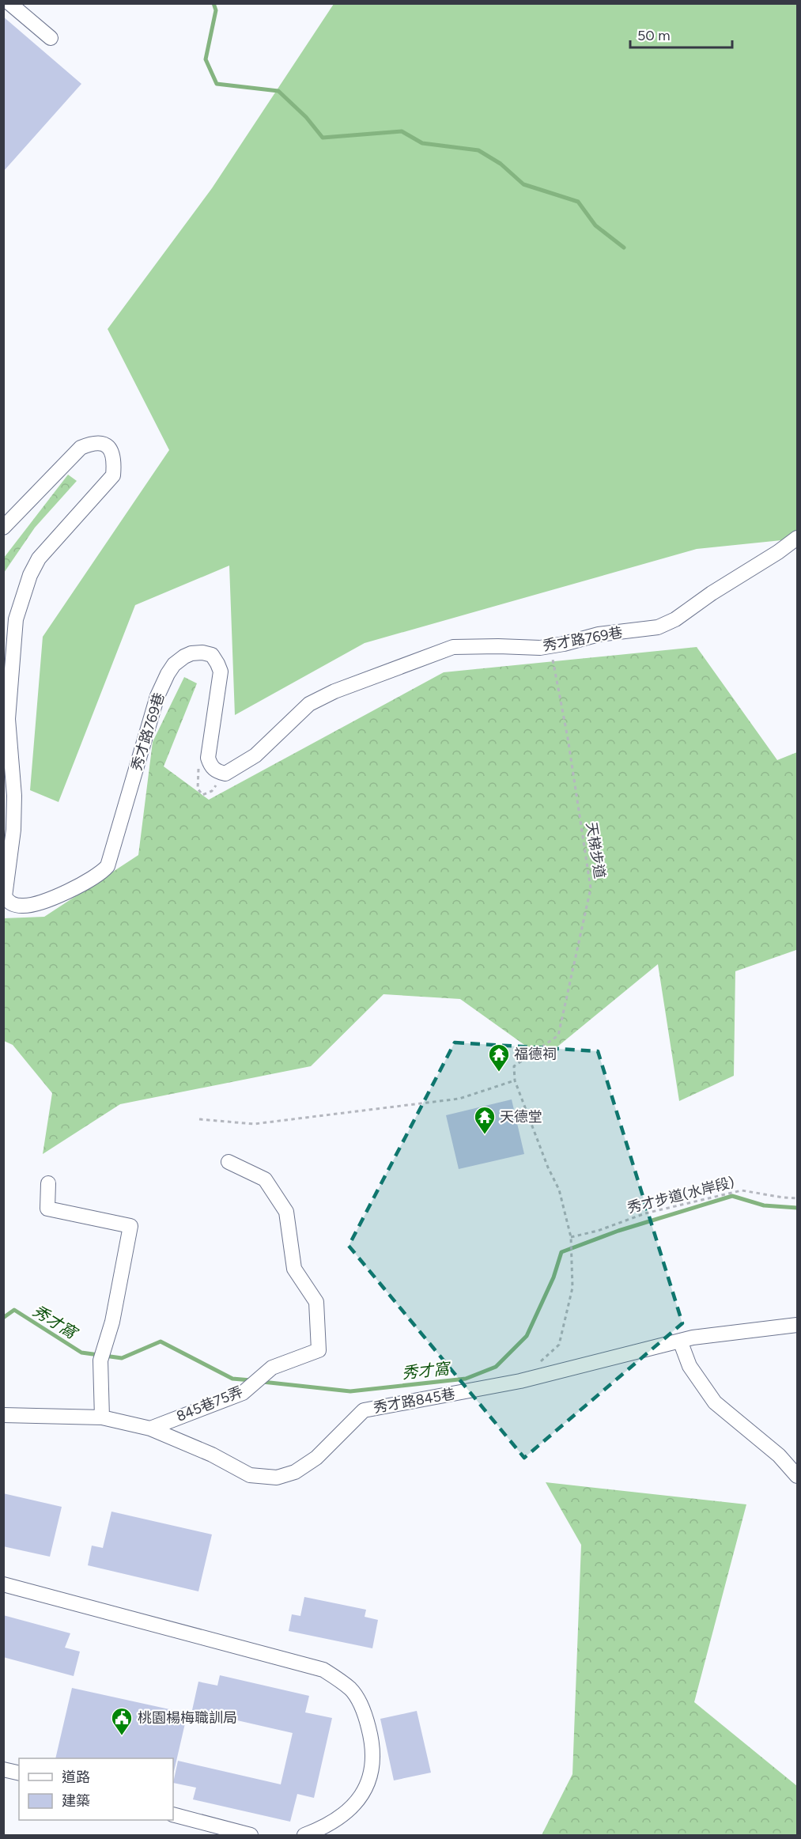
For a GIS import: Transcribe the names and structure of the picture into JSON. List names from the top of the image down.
{
  "streets": {
    "street": ["秀才路769巷", "秀才路845巷", "845巷75弄"],
    "path": ["天梯步道", "秀才步道(水岸段)"]
  },
  "crossings": [
    ["秀才路769巷", "天梯步道"],
    ["秀才路845巷", "845巷75弄"]
  ],
  "water": ["秀才窩"],
  "places": {
    "temple": ["福德祠", "天德堂"],
    "public building": ["桃園楊梅職訓局"]
  },
  "legend": ["道路", "建築"],
  "scale_bar": "50 m"
}
